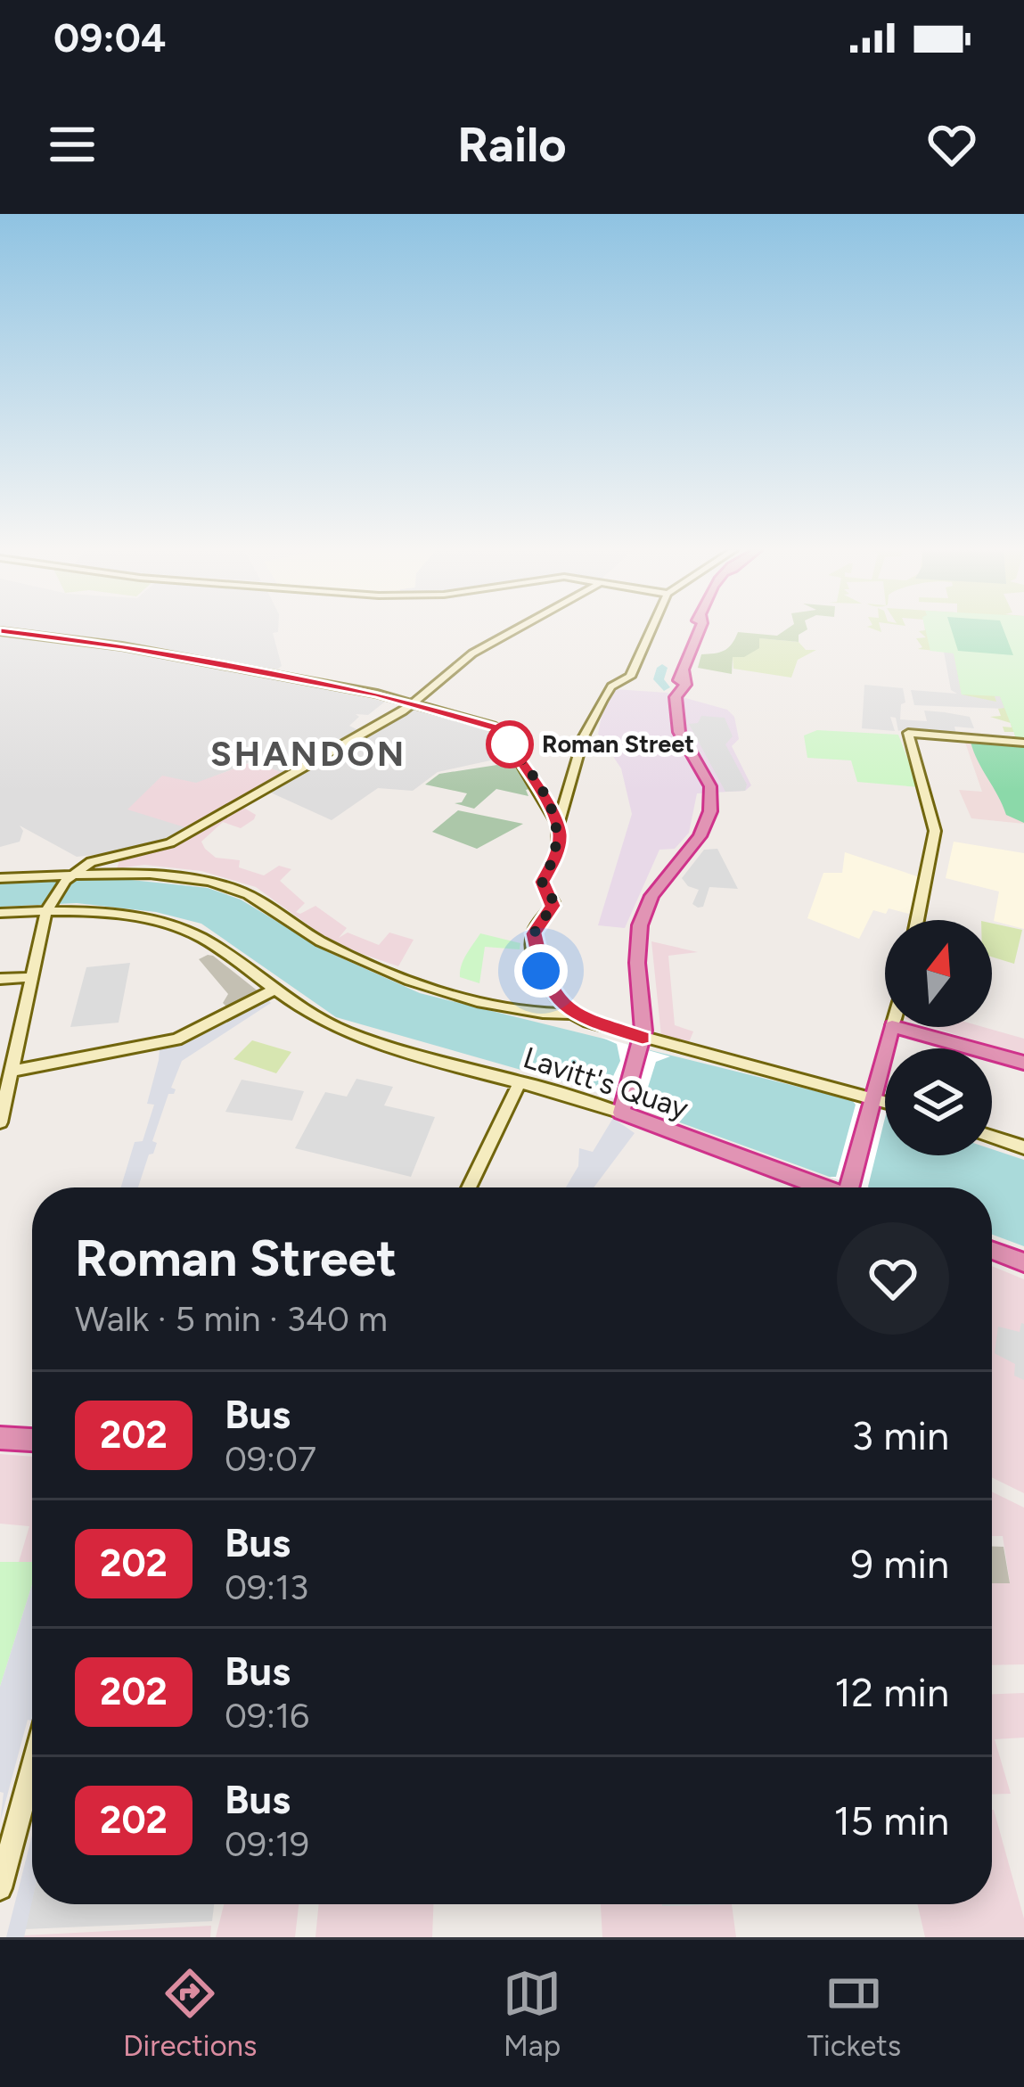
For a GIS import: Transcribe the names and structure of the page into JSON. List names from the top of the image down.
{
  "streets": {
    "highway": ["Lavitt's Quay"]
  },
  "districts": ["SHANDON"],
  "places": ["Roman Street"],
  "lines": ["bus line 202"],
  "north": "top",
  "page": {
    "status": "09:04",
    "header": "Railo",
    "heading": ["Roman Street", "Walk · 5 min · 340 m"],
    "list": [
      {
        "mark": "202",
        "name": "Bus",
        "note": "09:07",
        "value": "3 min"
      },
      {
        "mark": "202",
        "name": "Bus",
        "note": "09:13",
        "value": "9 min"
      },
      {
        "mark": "202",
        "name": "Bus",
        "note": "09:16",
        "value": "12 min"
      },
      {
        "mark": "202",
        "name": "Bus",
        "note": "09:19",
        "value": "15 min"
      }
    ],
    "tabs": ["Directions", "Map", "Tickets"]
  }
}
